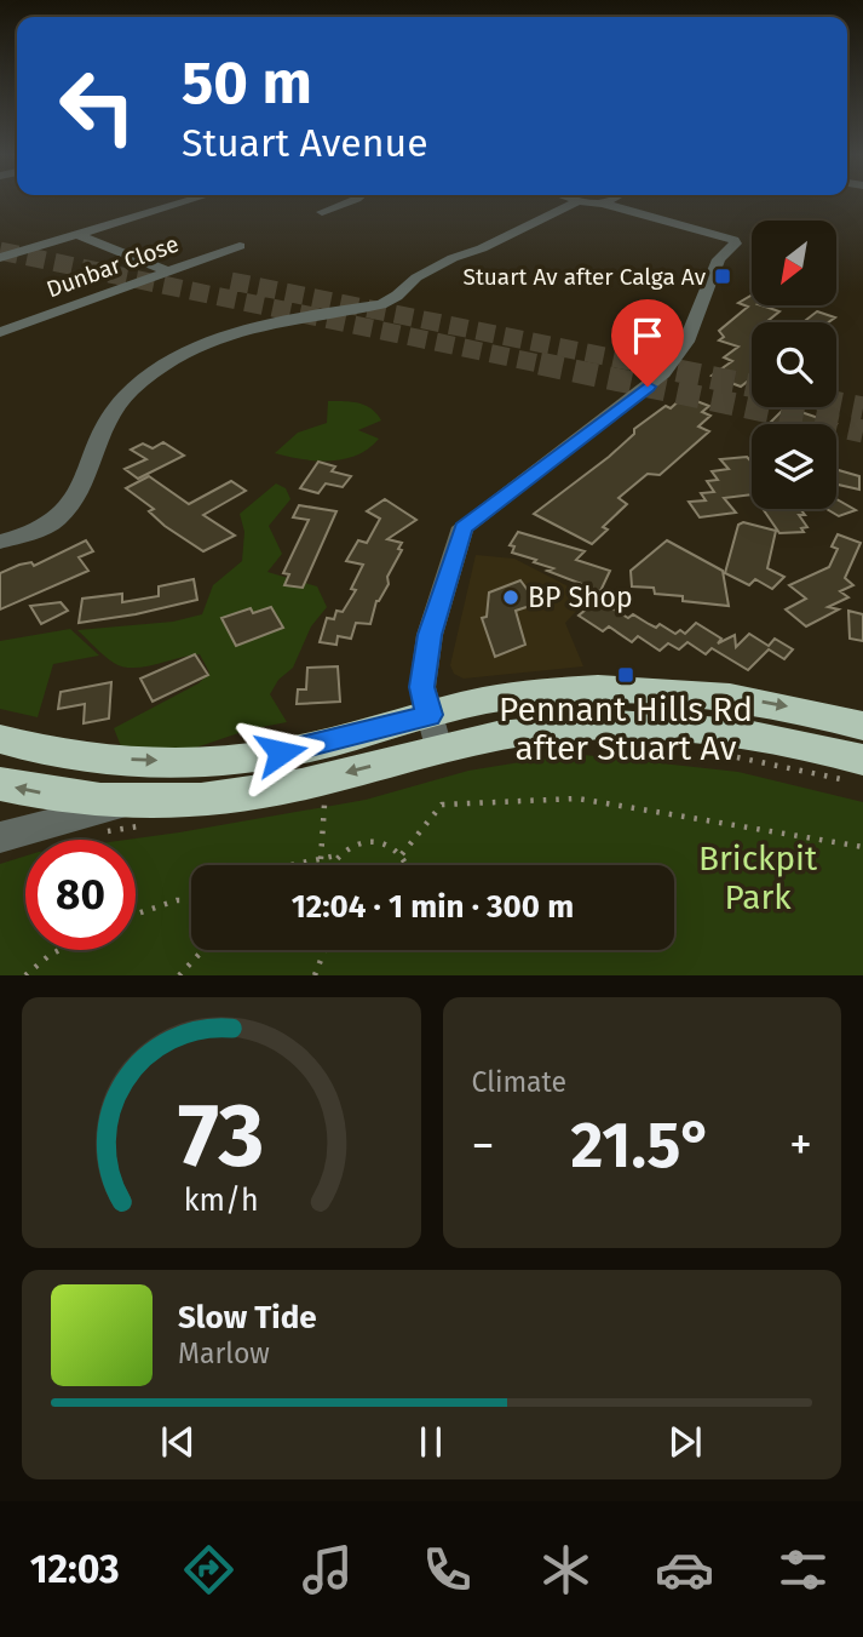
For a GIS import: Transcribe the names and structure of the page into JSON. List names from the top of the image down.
{
  "streets": {
    "street": ["Dunbar Close"]
  },
  "parks": ["Brickpit Park"],
  "places": {
    "transit": ["Stuart Av after Calga Av", "Pennant Hills Rd after Stuart Av"],
    "other": ["BP Shop"]
  },
  "north": "bottom left",
  "page": {
    "turn": ["50 m", "Stuart Avenue"],
    "limit": "80",
    "trip": "12:04 · 1 min · 300 m",
    "tile": "Climate",
    "heat": ["−", "21.5°", "+"],
    "song": ["Slow Tide", "Marlow"],
    "tabs": "12:03",
    "gauge": ["73", "km/h"]
  }
}
